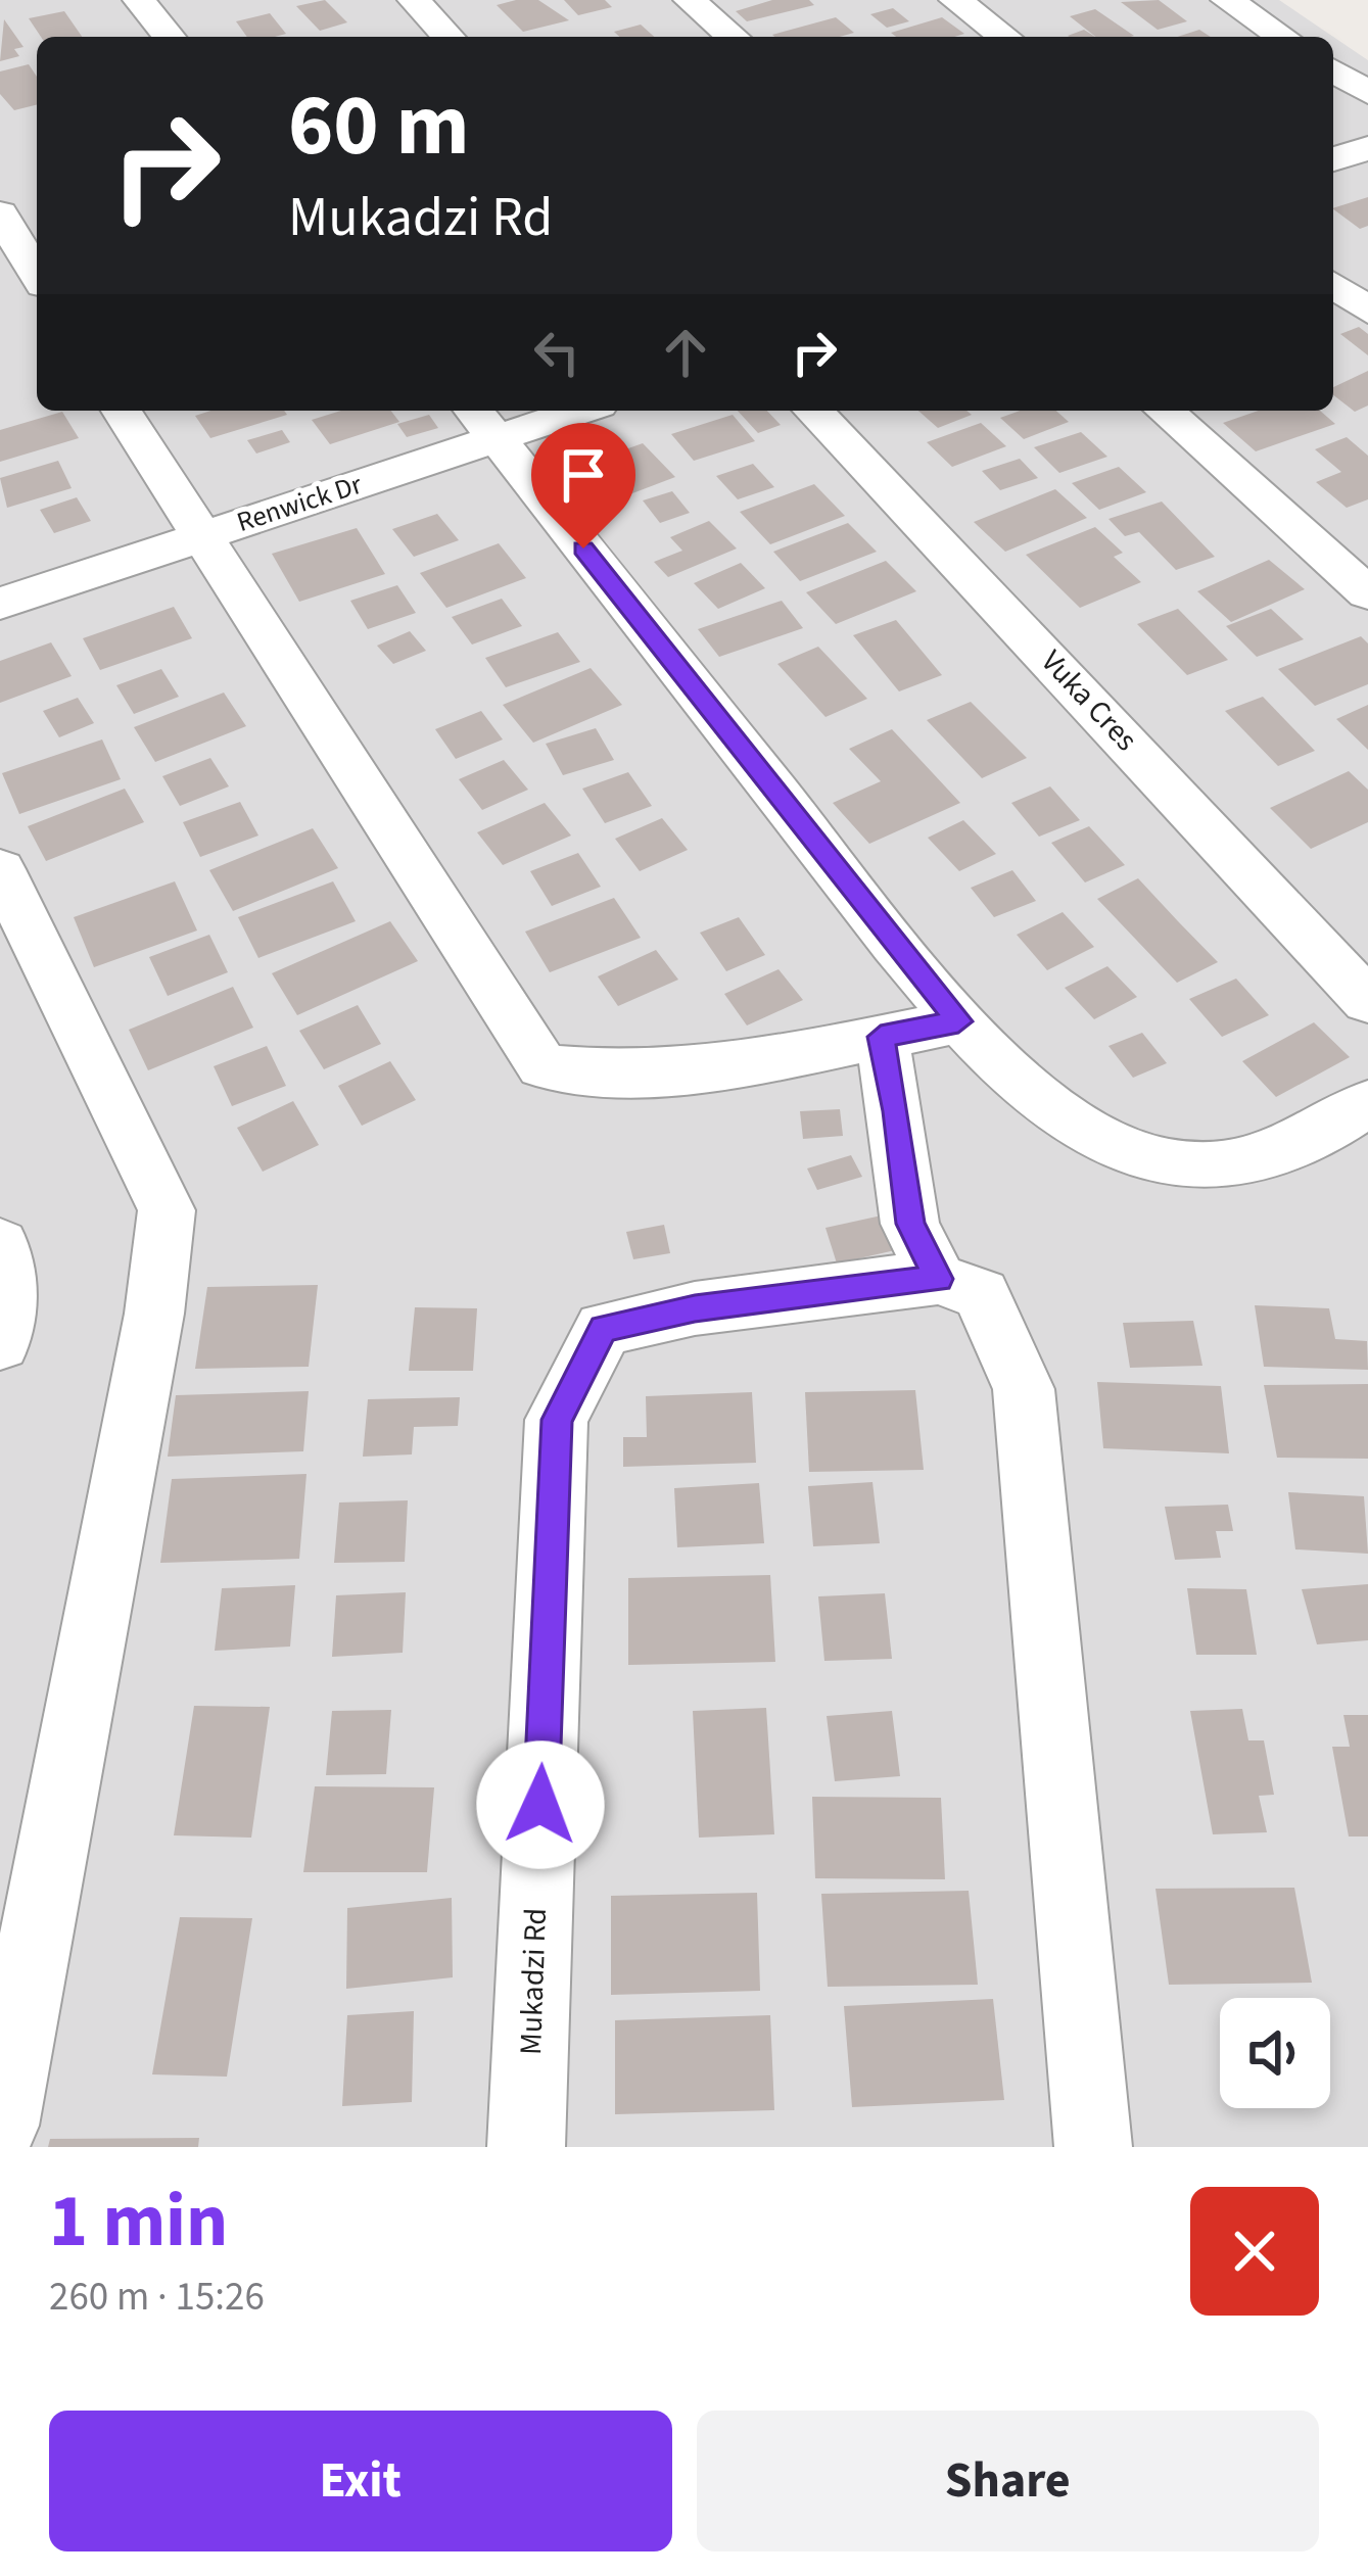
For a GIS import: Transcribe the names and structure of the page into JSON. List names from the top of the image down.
{
  "streets": {
    "street": ["Renwick Dr", "Vuka Cres", "Mukadzi Rd"]
  },
  "page": {
    "turn": ["60 m", "Mukadzi Rd"],
    "heading": ["1 min", "260 m · 15:26"],
    "buttons": ["Exit", "Share"]
  }
}
